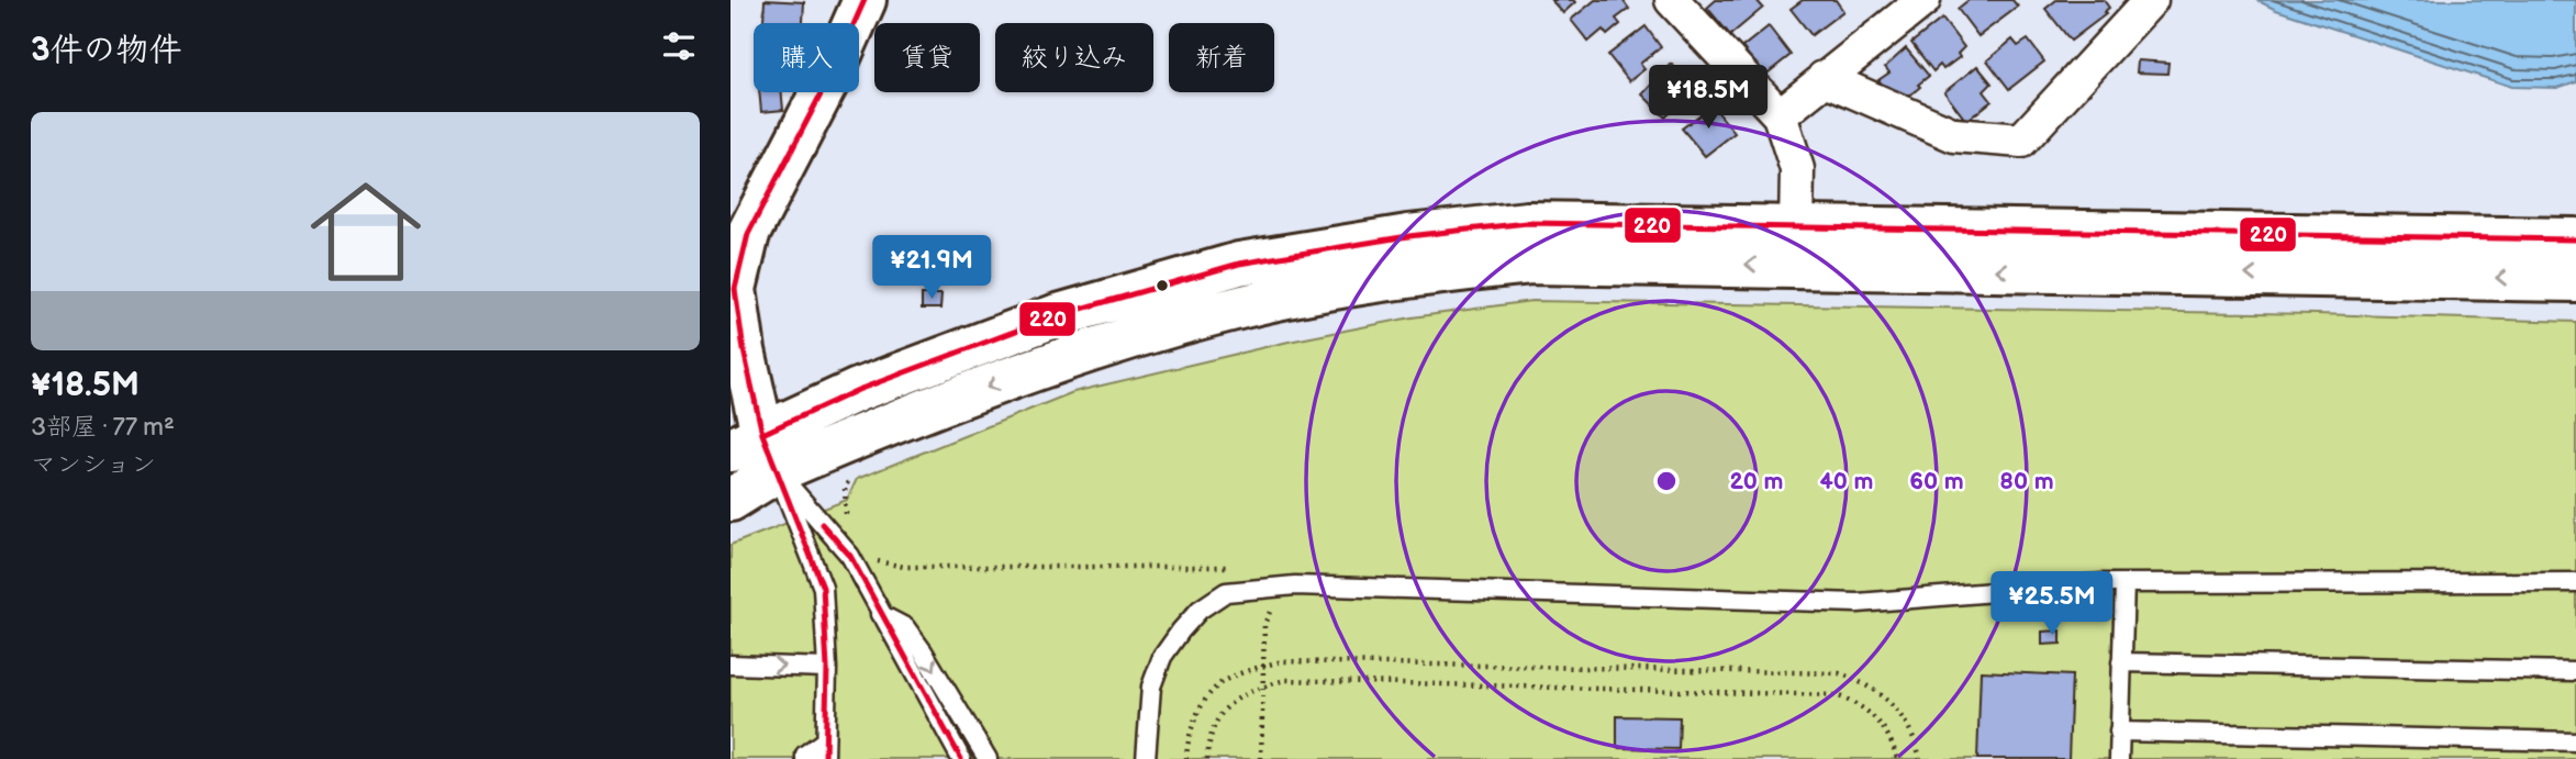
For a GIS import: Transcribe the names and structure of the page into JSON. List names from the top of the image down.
{
  "lines": ["transit line 220"],
  "page": {
    "heading": "3件の物件",
    "chip": [
      "購入",
      "賃貸",
      "絞り込み",
      "新着"
    ],
    "price": ["¥18.5M", "¥21.9M", "¥25.5M"],
    "list": [
      {
        "name": "¥18.5M",
        "note": "3部屋 · 77 m² · マンション"
      }
    ]
  },
  "rings": [
    "20 m",
    "40 m",
    "60 m",
    "80 m"
  ]
}
